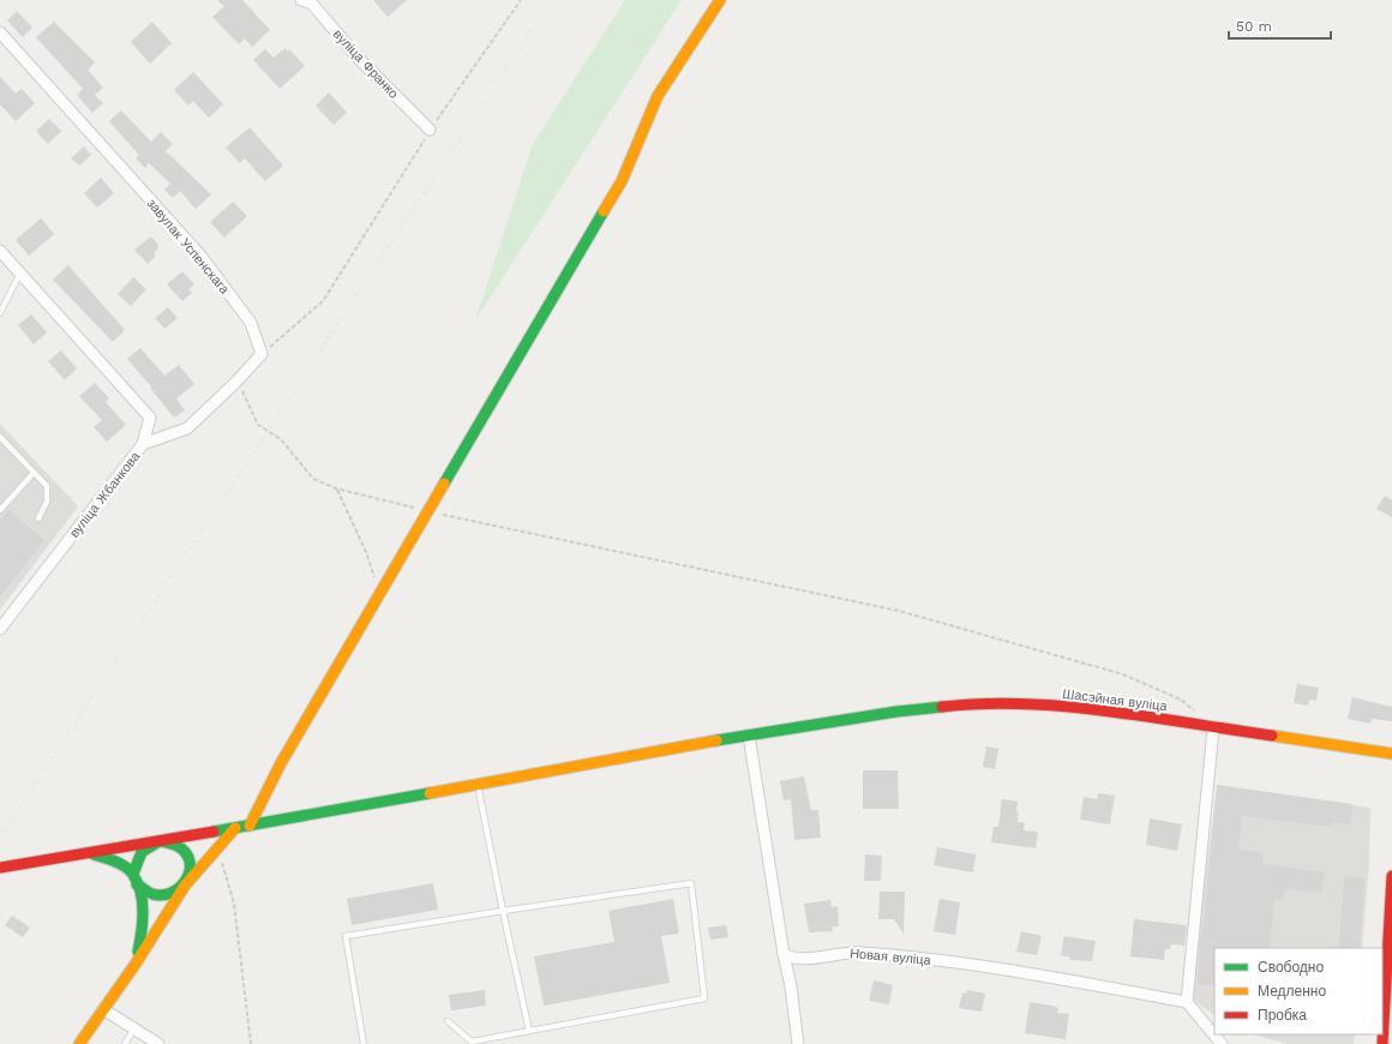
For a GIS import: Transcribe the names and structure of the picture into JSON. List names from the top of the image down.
{
  "streets": {
    "main road": ["Шасэйная вуліца"],
    "street": [
      "вуліца Франко",
      "завулак Успенскага",
      "вуліца Жбанкова",
      "Новая вуліца"
    ]
  },
  "legend": ["Свободно", "Медленно", "Пробка"],
  "scale_bar": "50 m"
}
